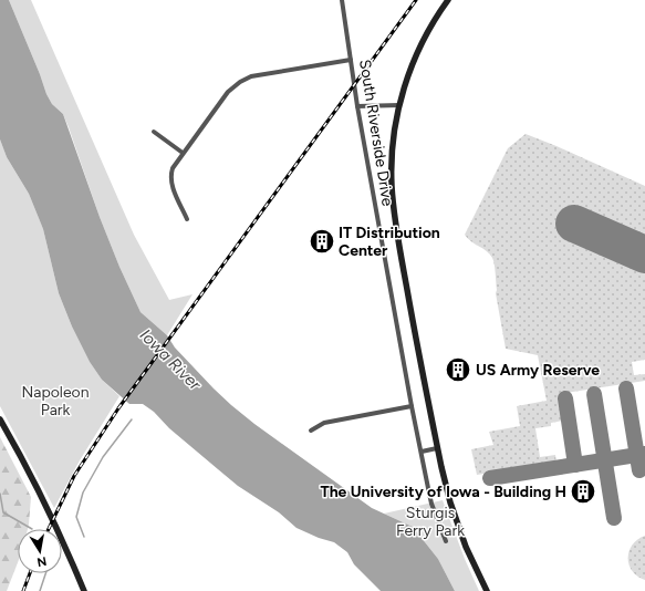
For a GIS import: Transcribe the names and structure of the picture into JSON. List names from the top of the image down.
{
  "streets": {
    "street": ["South Riverside Drive"]
  },
  "water": ["Iowa River"],
  "parks": ["Napoleon Park", "Sturgis Ferry Park"],
  "places": {
    "building": ["IT Distribution Center", "US Army Reserve", "The University of Iowa - Building H"]
  },
  "north": "bottom"
}
